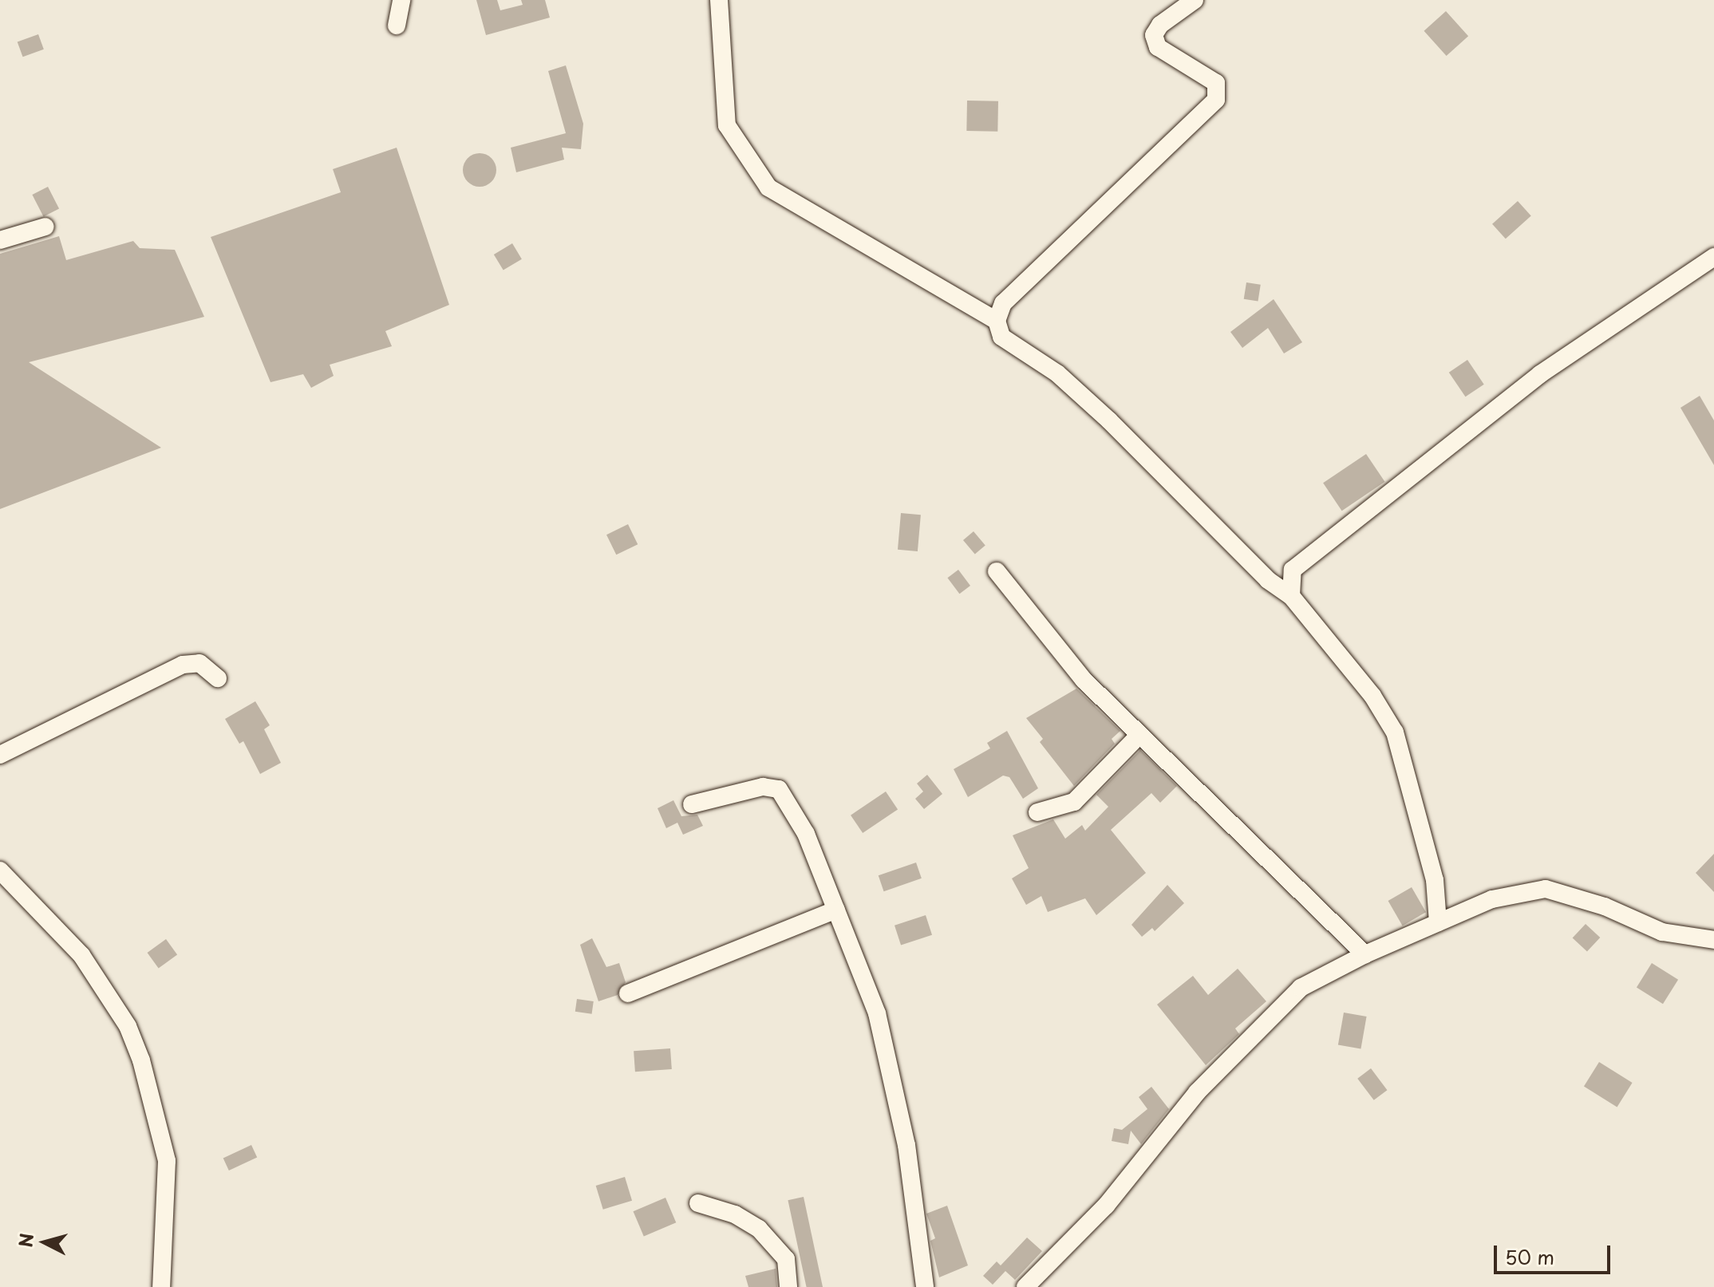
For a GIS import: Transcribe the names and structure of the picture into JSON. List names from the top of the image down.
{
  "scale_bar": "50 m",
  "north": "left"
}
